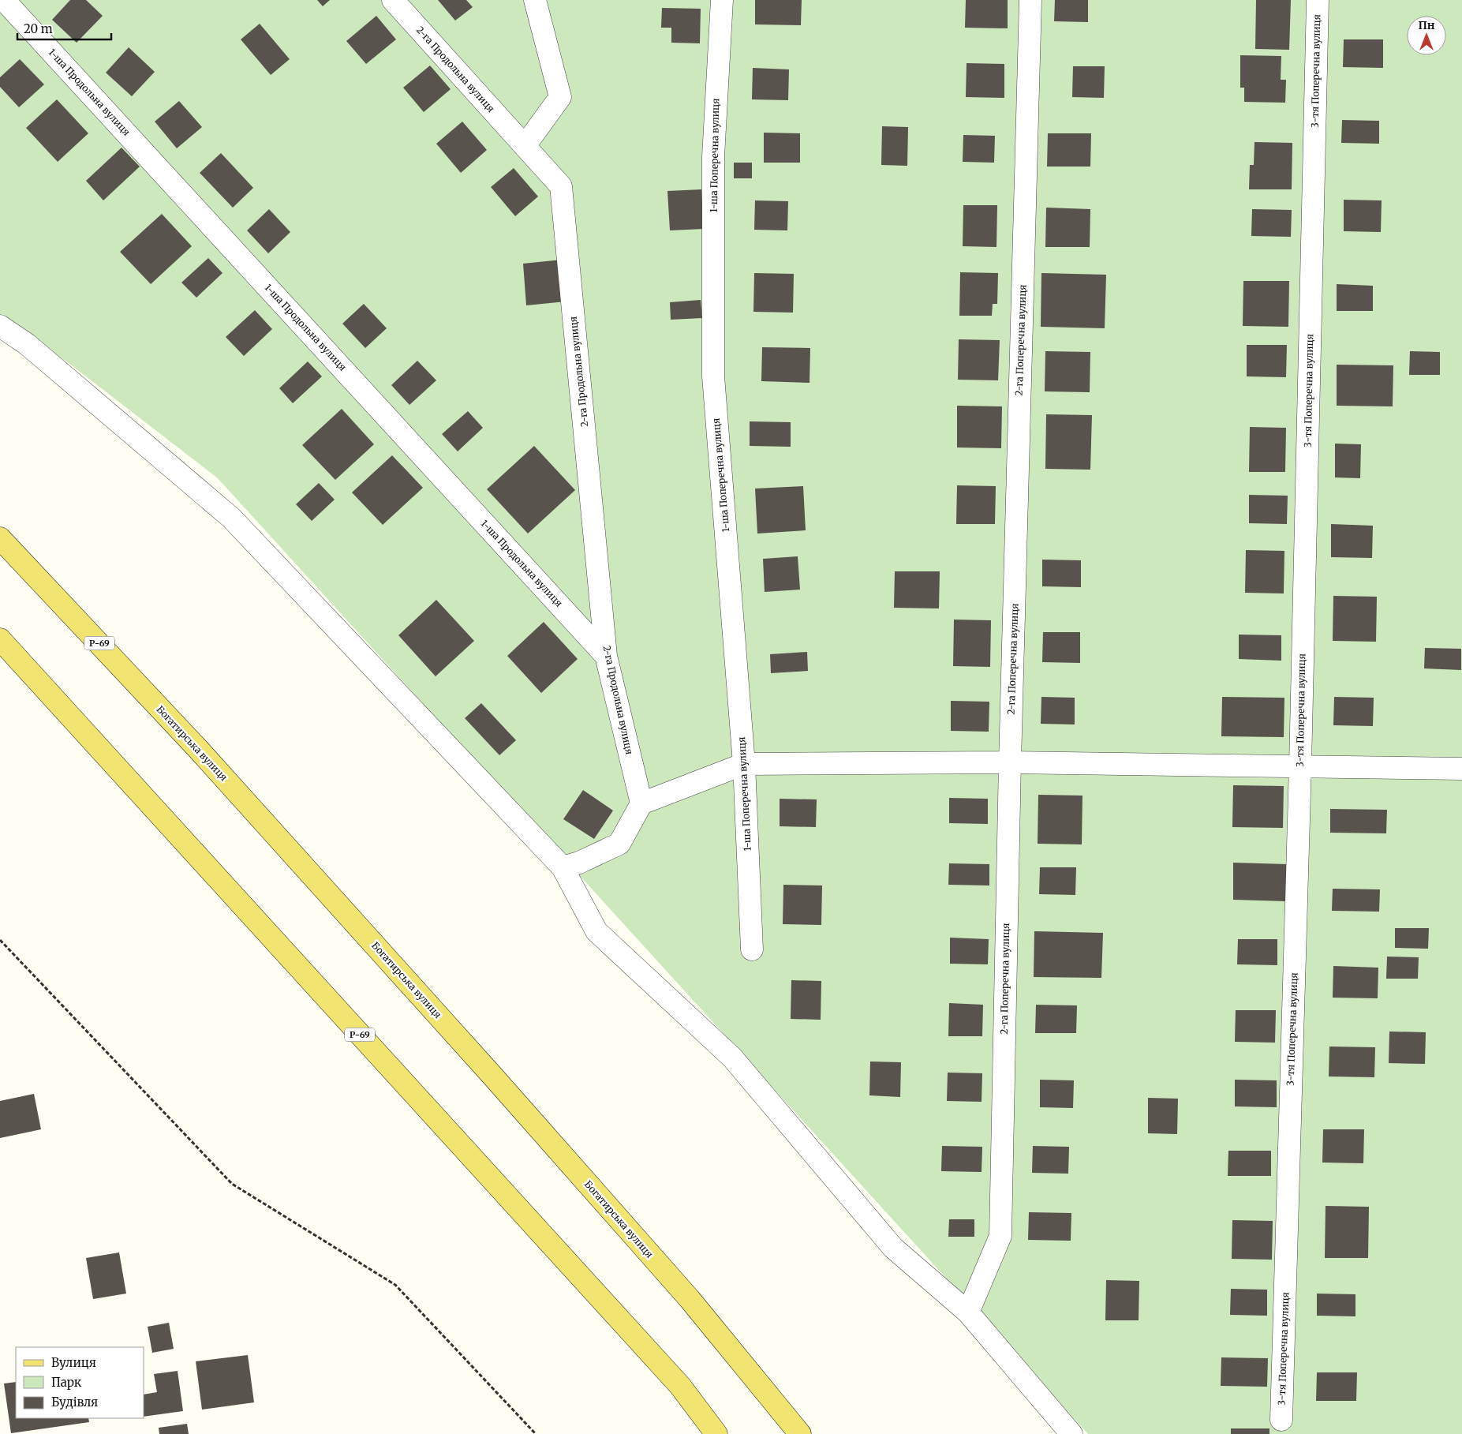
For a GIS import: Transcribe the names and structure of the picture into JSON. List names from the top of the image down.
{
  "streets": {
    "main road": ["Р-69", "Богатирська вулиця"],
    "street": [
      "2-га Продольна вулиця",
      "3-тя Поперечна вулиця",
      "1-ша Продольна вулиця",
      "1-ша Поперечна вулиця",
      "2-га Поперечна вулиця"
    ]
  },
  "crossings": [
    ["2-га Продольна вулиця", "1-ша Продольна вулиця"]
  ],
  "legend": ["Вулиця", "Парк", "Будівля"],
  "scale_bar": "20 m",
  "north": "top"
}
